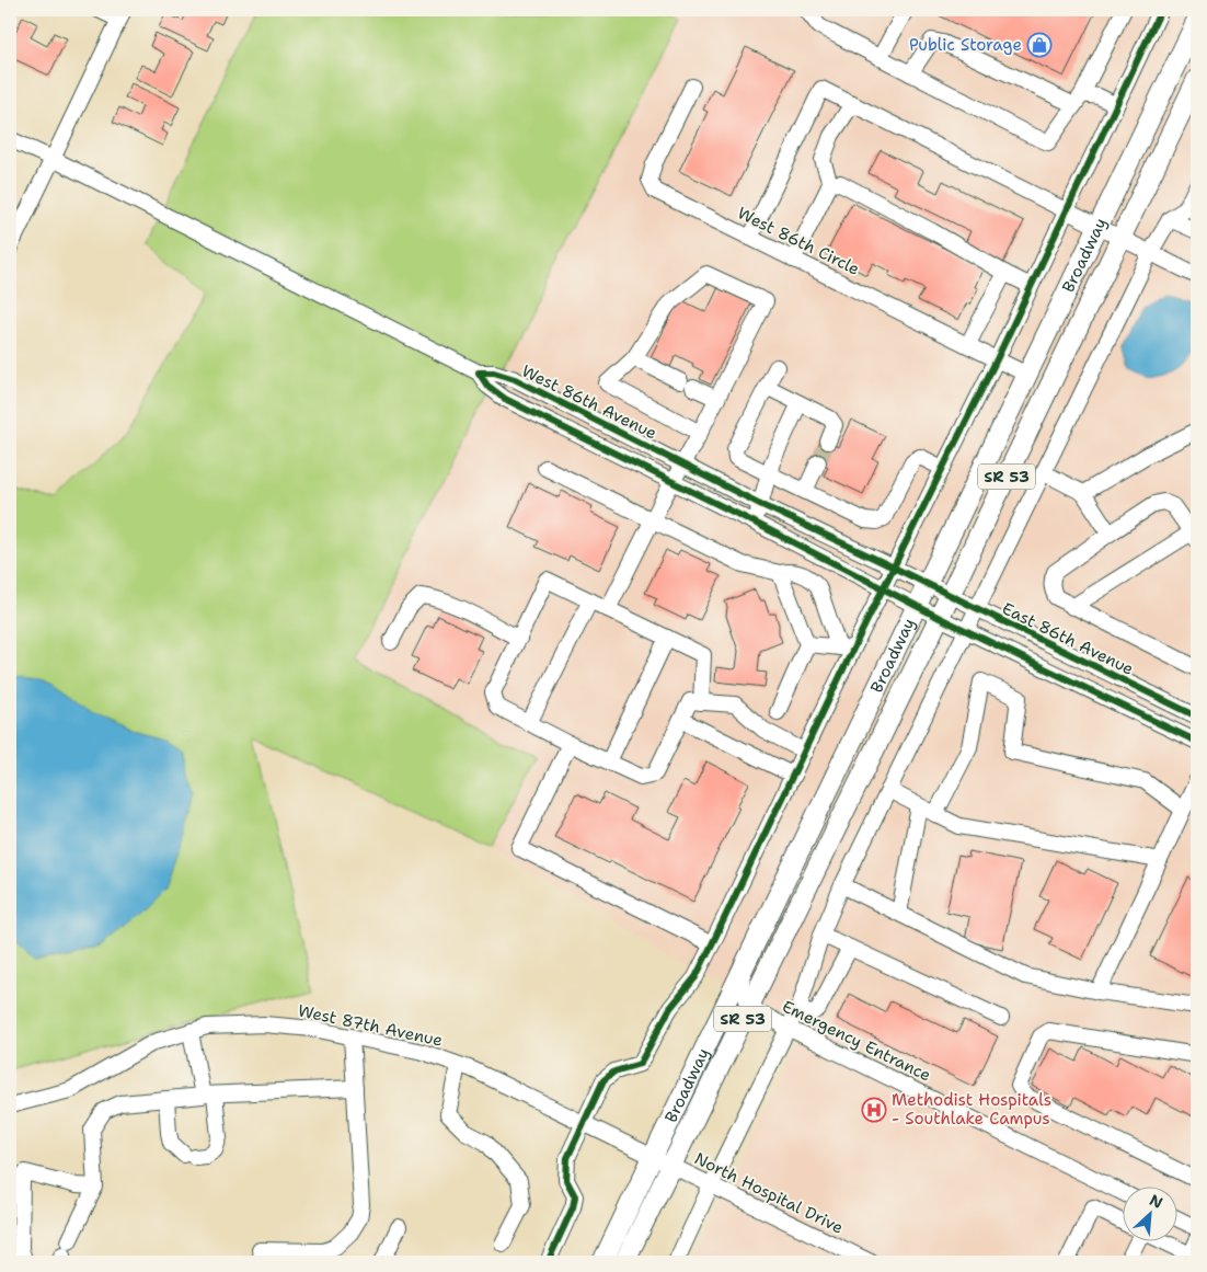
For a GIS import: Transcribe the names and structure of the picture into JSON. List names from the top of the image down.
{
  "streets": {
    "main road": ["Broadway", "SR 53"],
    "street": [
      "West 86th Circle",
      "West 86th Avenue",
      "East 86th Avenue",
      "West 87th Avenue",
      "Emergency Entrance",
      "North Hospital Drive"
    ]
  },
  "crossings": [
    ["West 86th Circle", "Broadway"],
    ["Broadway", "West 86th Avenue"],
    ["Broadway", "East 86th Avenue"],
    ["Broadway", "West 87th Avenue"],
    ["Broadway", "Emergency Entrance"],
    ["Broadway", "North Hospital Drive"],
    ["West 86th Avenue", "East 86th Avenue"],
    ["West 87th Avenue", "North Hospital Drive"]
  ],
  "places": {
    "shop": ["Public Storage"],
    "hospital": ["Methodist Hospitals - Southlake Campus"]
  },
  "north": "top right"
}
